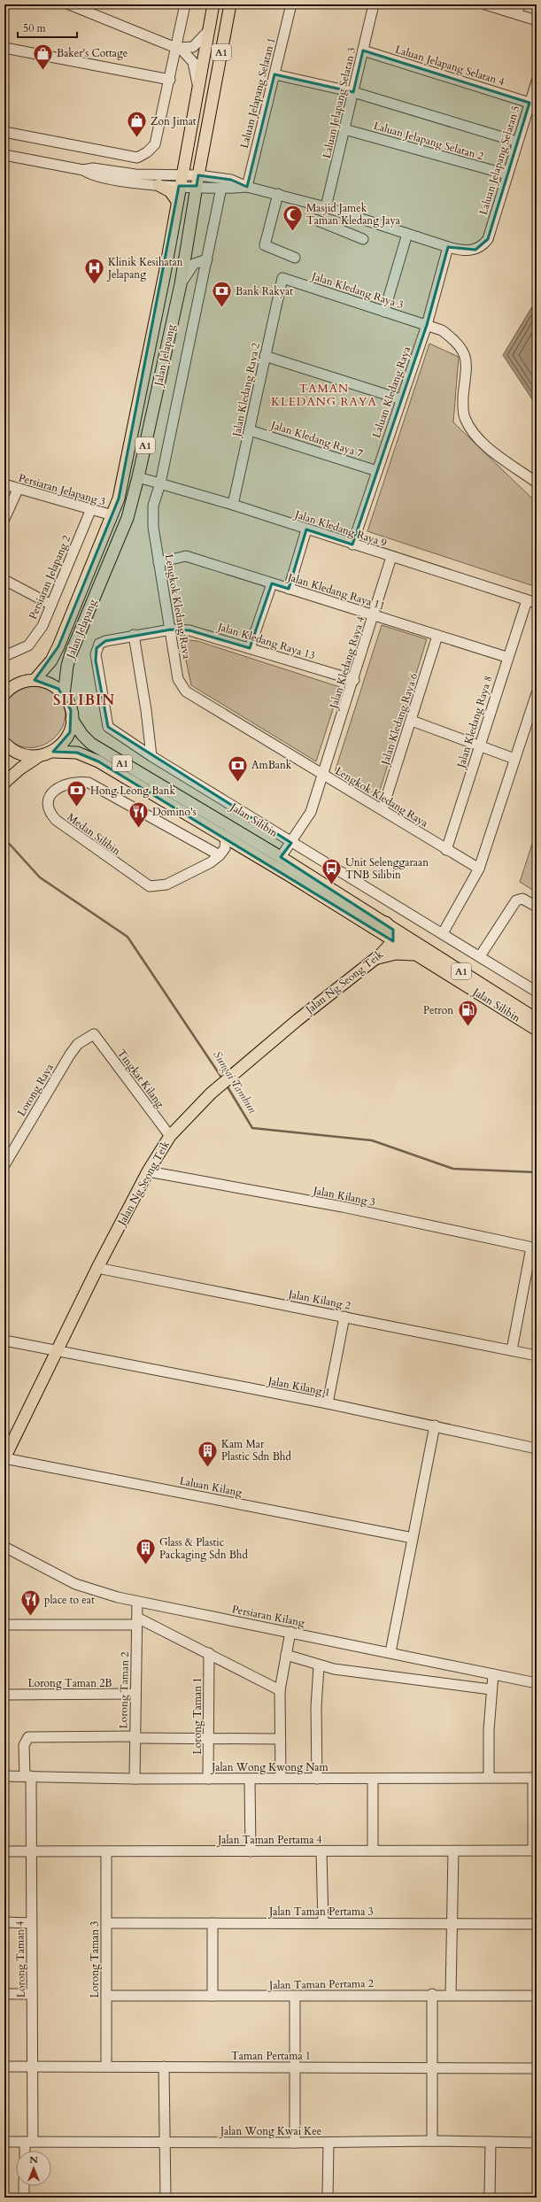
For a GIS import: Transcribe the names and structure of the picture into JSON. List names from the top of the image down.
{
  "streets": {
    "main road": [
      "A1",
      "Jalan Jelapang",
      "Jalan Silibin",
      "Jalan Ng Seong Teik"
    ],
    "street": [
      "Laluan Jelapang Selatan 4",
      "Laluan Jelapang Selatan 1",
      "Laluan Jelapang Selatan 3",
      "Laluan Jelapang Selatan 2",
      "Laluan Jelapang Selatan 5",
      "Jalan Kledang Raya 3",
      "Jalan Kledang Raya 2",
      "Laluan Kledang Raya",
      "Jalan Kledang Raya 7",
      "Persiaran Jelapang 3",
      "Jalan Kledang Raya 9",
      "Persiaran Jelapang 2",
      "Jalan Kledang Raya 11",
      "Lengkok Kledang Raya",
      "Jalan Kledang Raya 13",
      "Jalan Kledang Raya 4",
      "Jalan Kledang Raya 6",
      "Jalan Kledang Raya 8",
      "Medan Silibin",
      "Tingkat Kilang",
      "Lorong Raya",
      "Jalan Kilang 3",
      "Jalan Kilang 2",
      "Jalan Kilang 1",
      "Laluan Kilang",
      "Persiaran Kilang",
      "Lorong Taman 2B",
      "Lorong Taman 2",
      "Lorong Taman 1",
      "Jalan Wong Kwong Nam",
      "Jalan Taman Pertama 4",
      "Jalan Taman Pertama 3",
      "Lorong Taman 4",
      "Lorong Taman 3",
      "Jalan Taman Pertama 2",
      "Taman Pertama 1",
      "Jalan Wong Kwai Kee"
    ]
  },
  "crossings": [
    ["A1", "Jalan Jelapang"],
    ["A1", "Jalan Silibin"],
    ["Laluan Jelapang Selatan 4", "Laluan Jelapang Selatan 3"],
    ["Laluan Jelapang Selatan 4", "Laluan Jelapang Selatan 5"],
    ["Laluan Jelapang Selatan 3", "Laluan Jelapang Selatan 2"],
    ["Laluan Jelapang Selatan 2", "Laluan Jelapang Selatan 5"],
    ["Laluan Jelapang Selatan 5", "Laluan Kledang Raya"],
    ["Jalan Kledang Raya 3", "Jalan Kledang Raya 2"],
    ["Jalan Kledang Raya 3", "Laluan Kledang Raya"],
    ["Jalan Jelapang", "Persiaran Jelapang 3"],
    ["Jalan Jelapang", "Jalan Kledang Raya 9"],
    ["Jalan Kledang Raya 2", "Jalan Kledang Raya 7"],
    ["Jalan Kledang Raya 2", "Jalan Kledang Raya 9"],
    ["Laluan Kledang Raya", "Jalan Kledang Raya 7"],
    ["Laluan Kledang Raya", "Jalan Kledang Raya 9"],
    ["Persiaran Jelapang 3", "Persiaran Jelapang 2"],
    ["Jalan Kledang Raya 9", "Lengkok Kledang Raya"],
    ["Jalan Kledang Raya 9", "Jalan Kledang Raya 4"],
    ["Jalan Kledang Raya 9", "Jalan Kledang Raya 8"],
    ["Jalan Kledang Raya 11", "Lengkok Kledang Raya"],
    ["Jalan Kledang Raya 11", "Jalan Kledang Raya 4"],
    ["Jalan Kledang Raya 11", "Jalan Kledang Raya 6"],
    ["Jalan Kledang Raya 11", "Jalan Kledang Raya 8"],
    ["Lengkok Kledang Raya", "Jalan Kledang Raya 13"],
    ["Lengkok Kledang Raya", "Jalan Kledang Raya 4"],
    ["Lengkok Kledang Raya", "Jalan Kledang Raya 6"],
    ["Lengkok Kledang Raya", "Jalan Kledang Raya 8"],
    ["Lengkok Kledang Raya", "Jalan Silibin"],
    ["Jalan Kledang Raya 13", "Jalan Kledang Raya 4"],
    ["Jalan Kledang Raya 13", "Jalan Silibin"],
    ["Jalan Kledang Raya 4", "Jalan Silibin"],
    ["Jalan Silibin", "Medan Silibin"],
    ["Jalan Silibin", "Jalan Ng Seong Teik"],
    ["Jalan Ng Seong Teik", "Tingkat Kilang"],
    ["Jalan Ng Seong Teik", "Jalan Kilang 3"],
    ["Jalan Ng Seong Teik", "Jalan Kilang 2"],
    ["Jalan Ng Seong Teik", "Jalan Kilang 1"],
    ["Jalan Ng Seong Teik", "Laluan Kilang"],
    ["Tingkat Kilang", "Lorong Raya"],
    ["Persiaran Kilang", "Lorong Taman 2"],
    ["Lorong Taman 2B", "Lorong Taman 2"],
    ["Lorong Taman 2", "Jalan Wong Kwong Nam"],
    ["Lorong Taman 2", "Lorong Taman 4"],
    ["Lorong Taman 1", "Jalan Wong Kwong Nam"],
    ["Jalan Wong Kwong Nam", "Lorong Taman 4"],
    ["Jalan Taman Pertama 4", "Lorong Taman 4"],
    ["Jalan Taman Pertama 4", "Lorong Taman 3"],
    ["Jalan Taman Pertama 3", "Lorong Taman 3"],
    ["Lorong Taman 4", "Taman Pertama 1"],
    ["Lorong Taman 4", "Jalan Wong Kwai Kee"],
    ["Lorong Taman 3", "Jalan Taman Pertama 2"],
    ["Lorong Taman 3", "Taman Pertama 1"]
  ],
  "districts": ["TAMAN KLEDANG RAYA", "SILIBIN"],
  "water": ["Sungai Tambun"],
  "places": {
    "shop": ["Baker's Cottage", "Zon Jimat"],
    "mosque": ["Masjid Jamek Taman Kledang Jaya"],
    "hospital": ["Klinik Kesihatan Jelapang"],
    "bank": ["Bank Rakyat", "AmBank", "Hong Leong Bank"],
    "restaurant": ["Domino's", "place to eat"],
    "bus stop": ["Unit Selenggaraan TNB Silibin"],
    "fuel station": ["Petron"],
    "building": ["Kam Mar Plastic Sdn Bhd", "Glass & Plastic Packaging Sdn Bhd"]
  },
  "scale_bar": "50 m",
  "north": "top"
}
